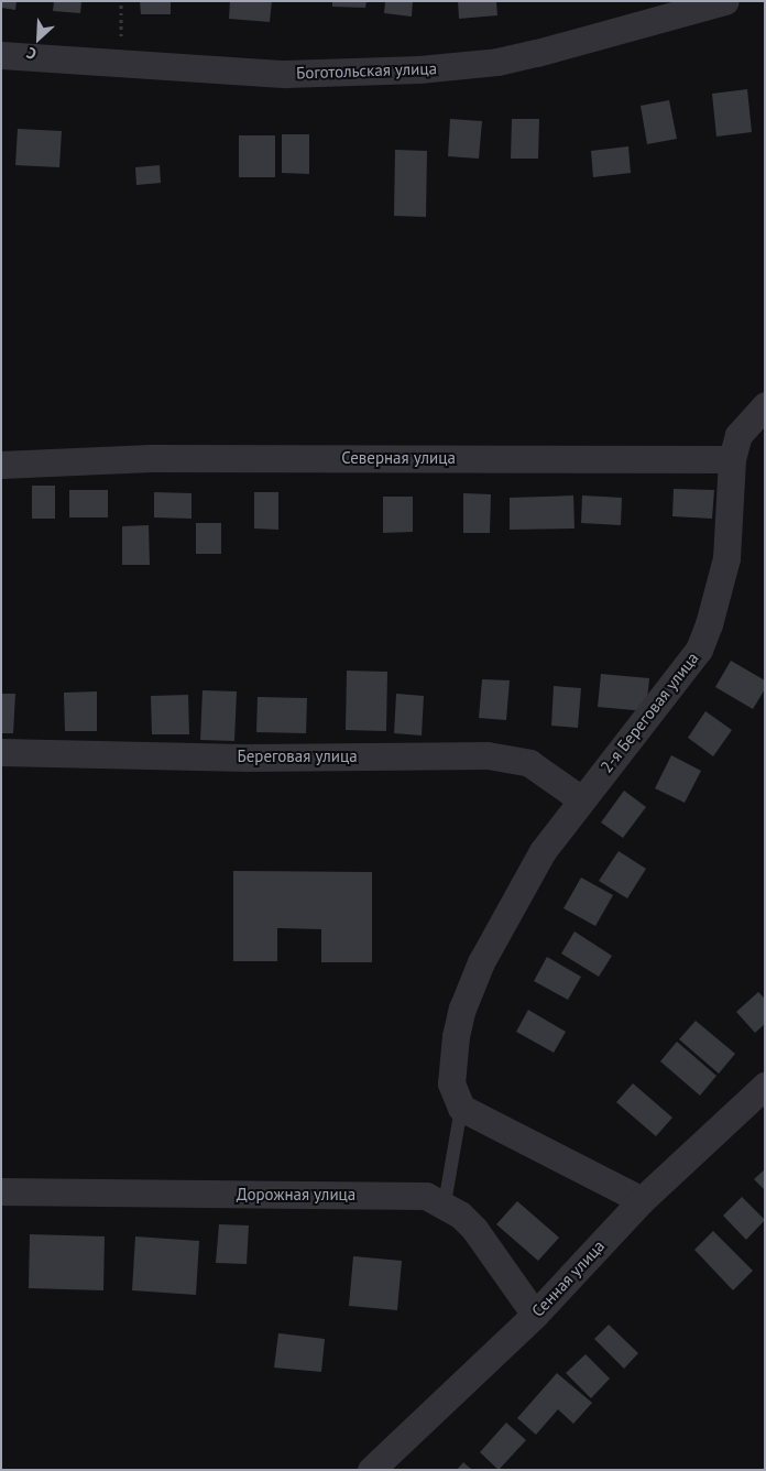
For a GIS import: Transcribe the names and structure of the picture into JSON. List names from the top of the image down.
{
  "streets": {
    "street": [
      "Боготольская улица",
      "Северная улица",
      "2-я Береговая улица",
      "Береговая улица",
      "Дорожная улица",
      "Сенная улица"
    ]
  },
  "crossings": [
    ["Северная улица", "2-я Береговая улица"],
    ["2-я Береговая улица", "Береговая улица"],
    ["Дорожная улица", "Сенная улица"]
  ],
  "north": "bottom left"
}
